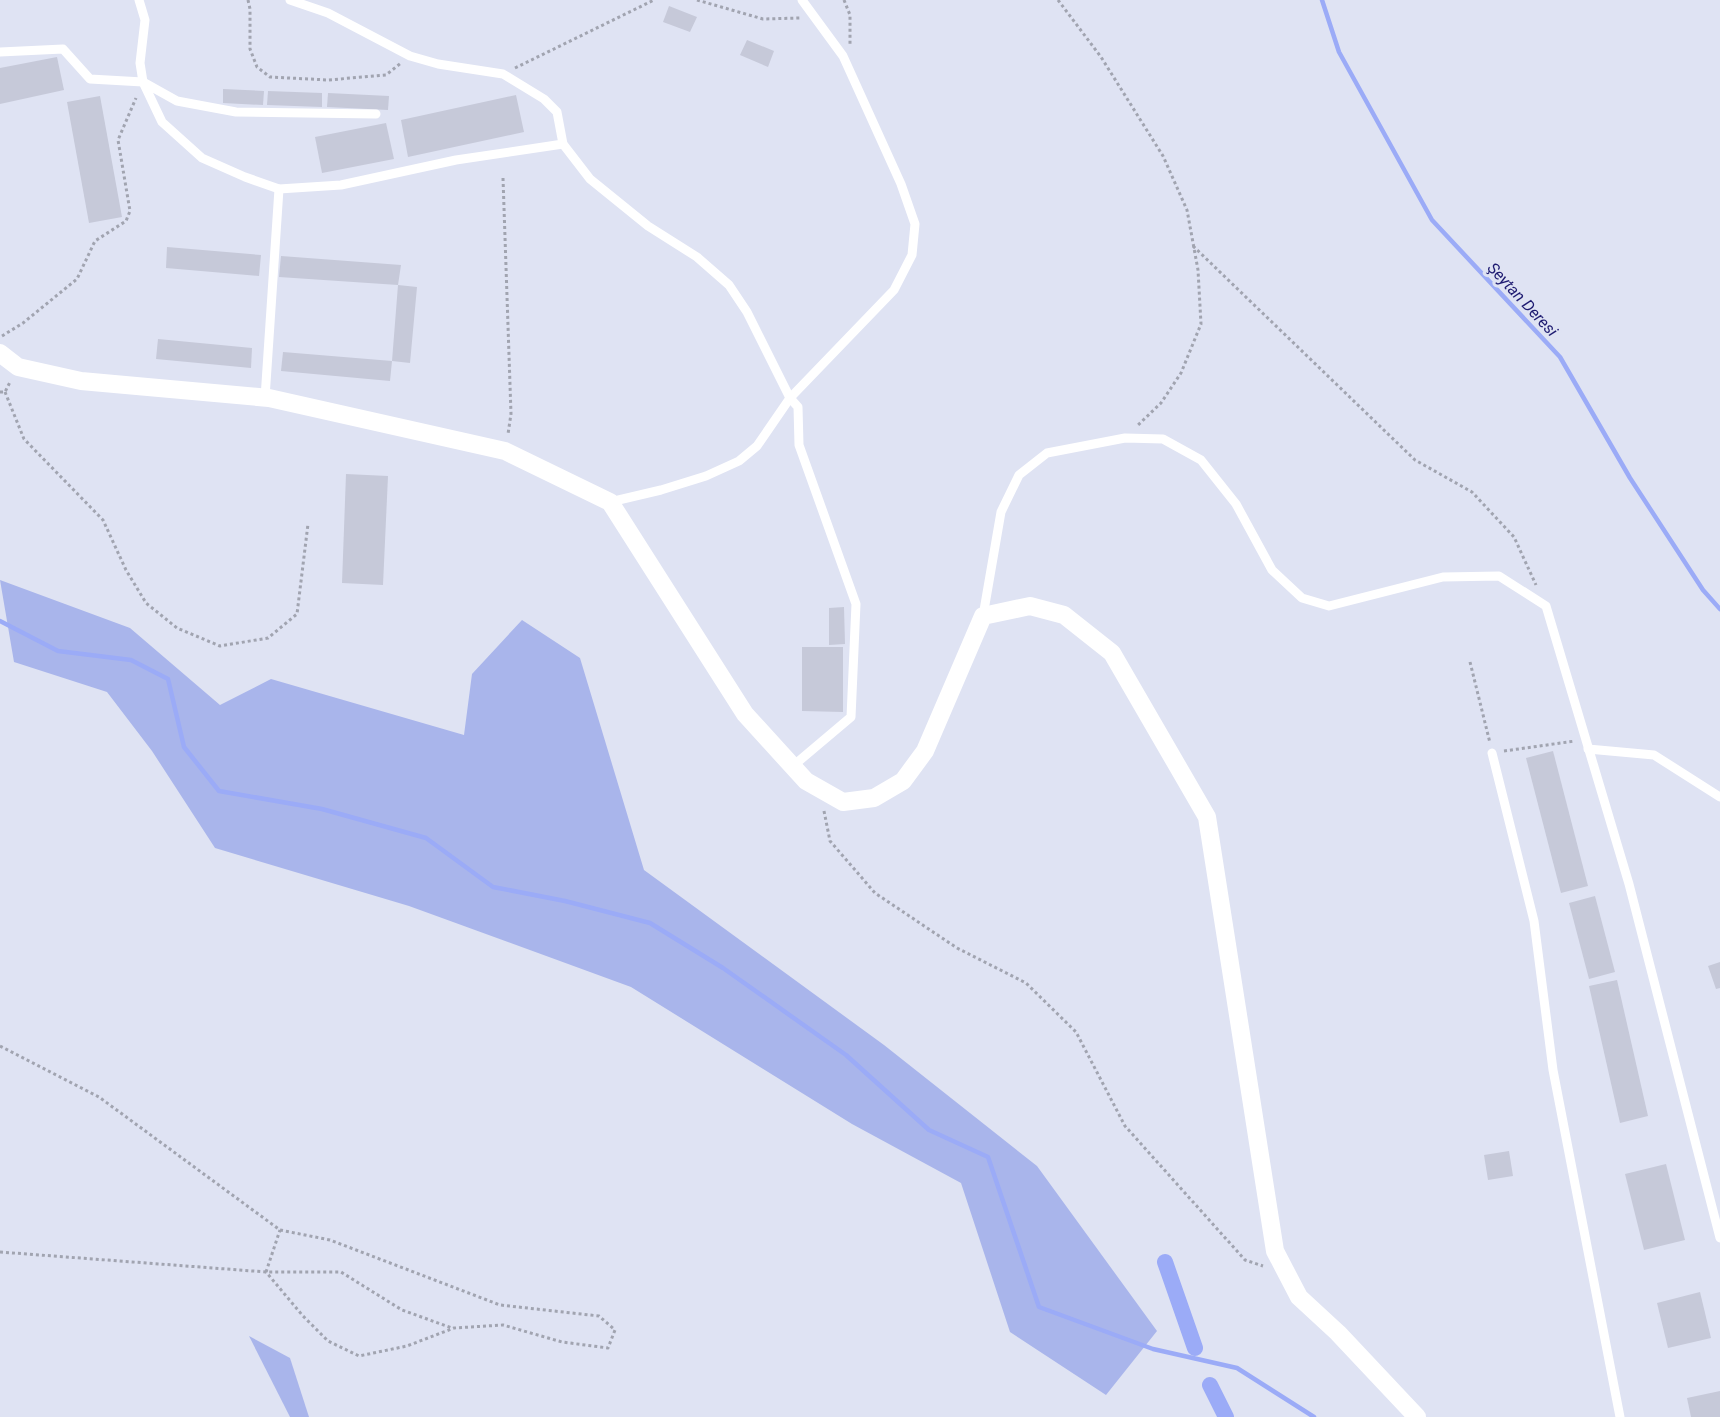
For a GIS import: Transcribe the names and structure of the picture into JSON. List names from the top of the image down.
{
  "water": ["Şeytan Deresi"]
}
